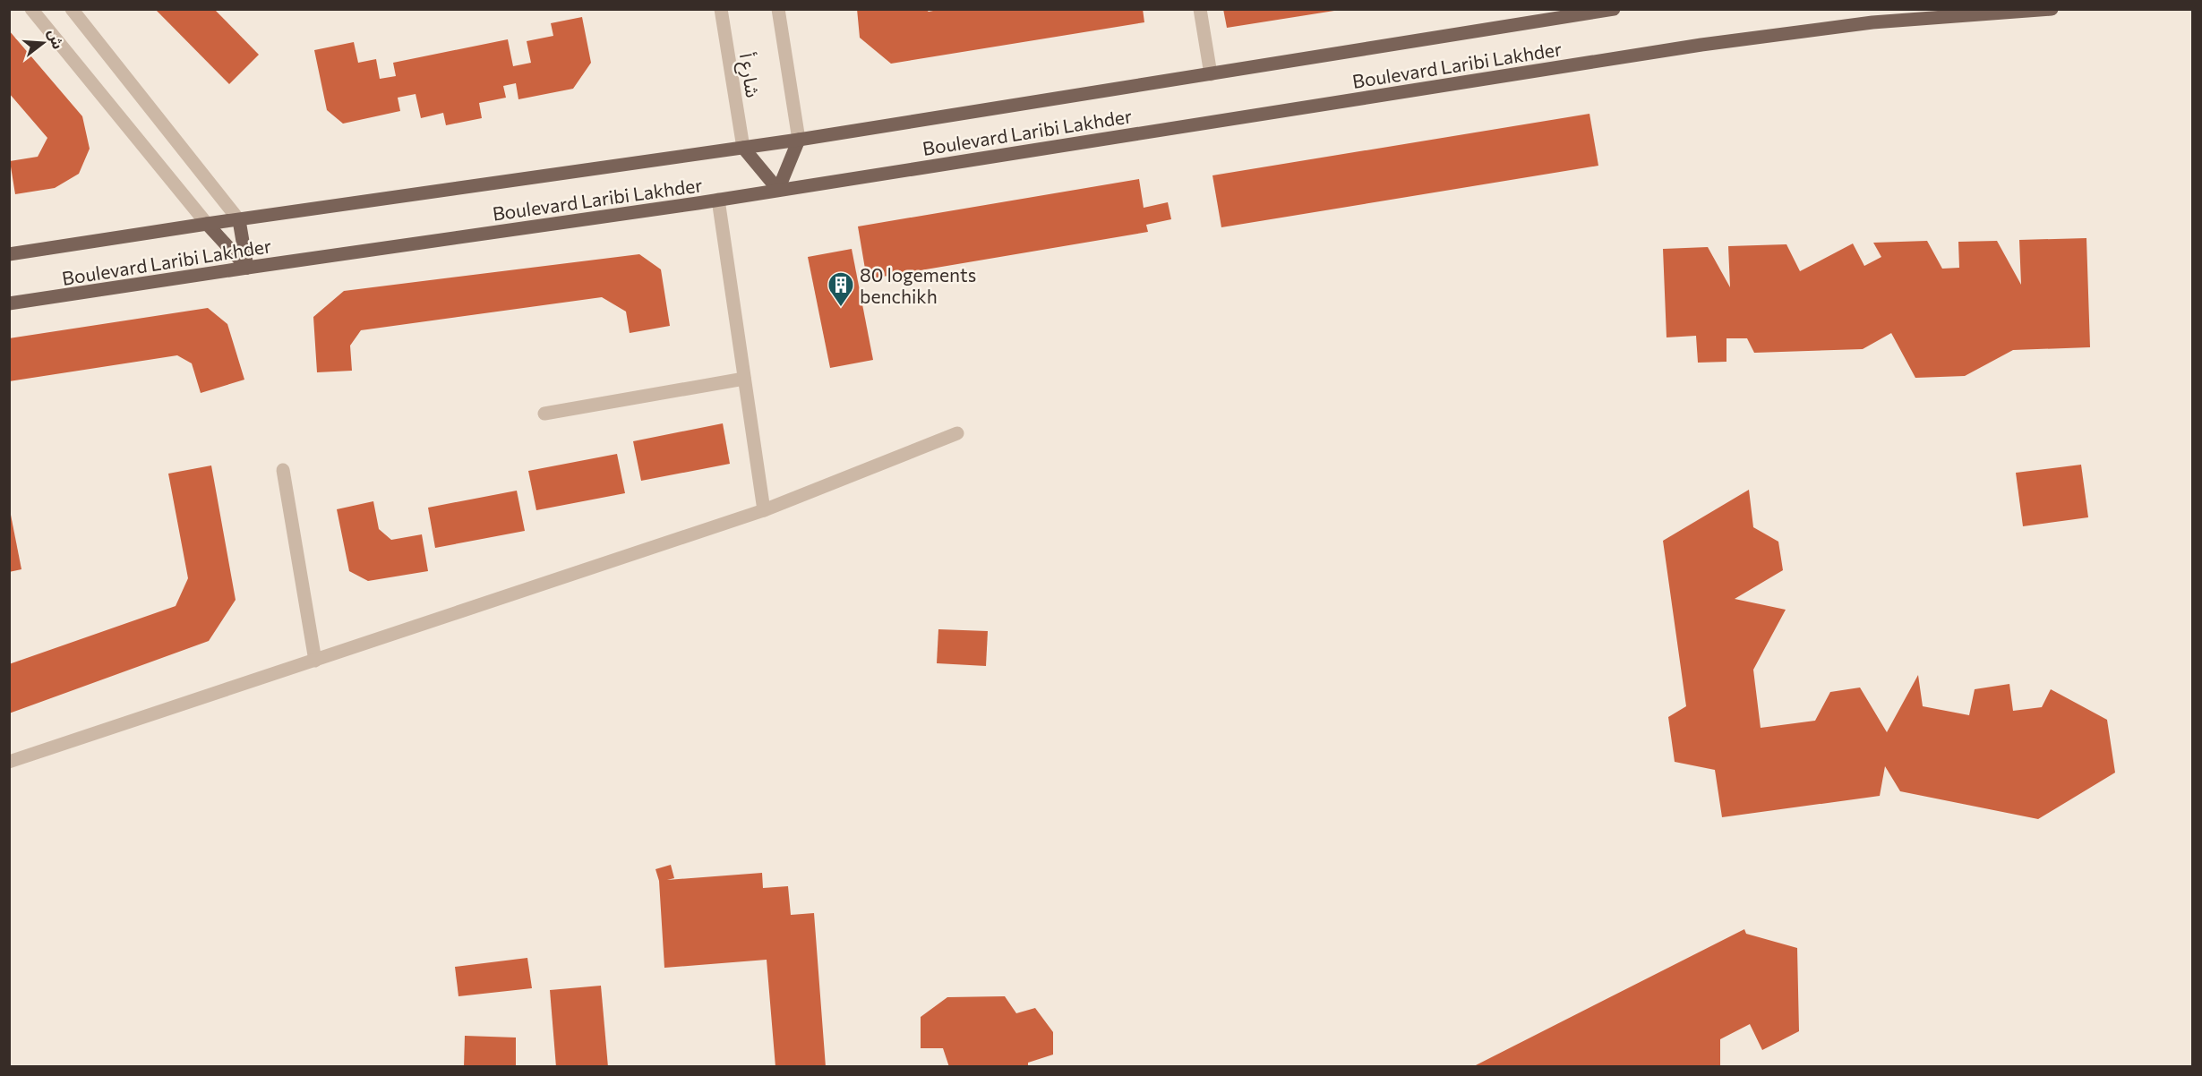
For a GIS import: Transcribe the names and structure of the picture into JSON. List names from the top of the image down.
{
  "streets": {
    "main road": ["Boulevard Laribi Lakhder"],
    "street": ["شارع أ"]
  },
  "crossings": [
    ["Boulevard Laribi Lakhder", "شارع أ"]
  ],
  "places": {
    "building": ["80 logements benchikh"]
  },
  "north": "right"
}
